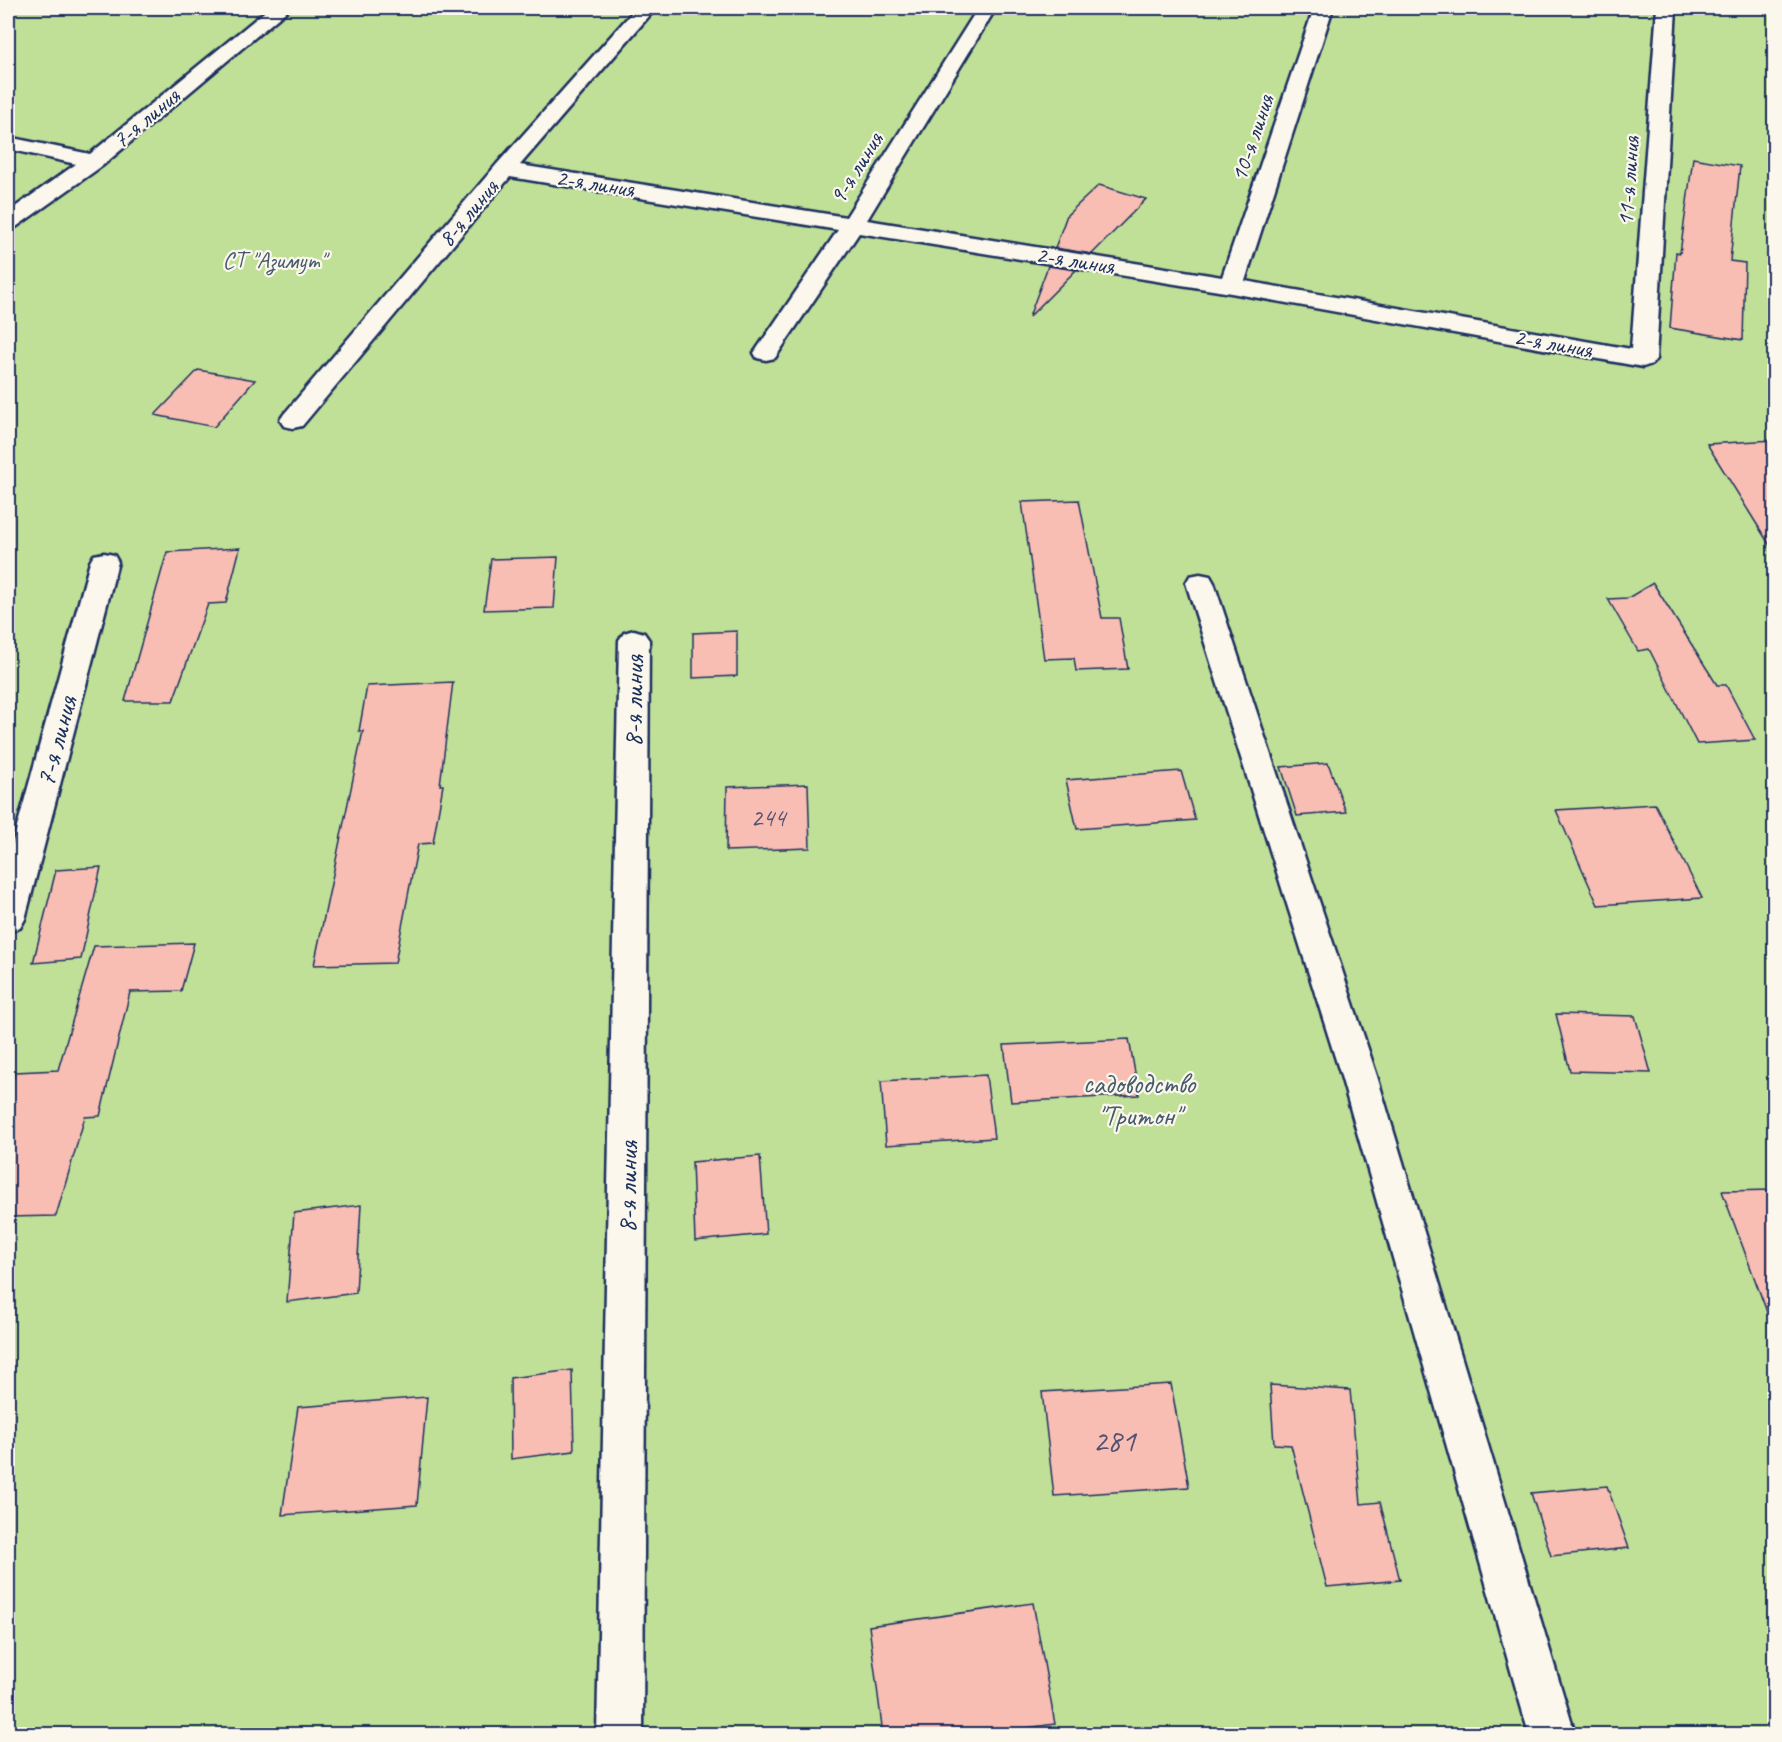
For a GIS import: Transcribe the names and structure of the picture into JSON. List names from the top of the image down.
{
  "streets": {
    "street": [
      "7-я линия",
      "10-я линия",
      "9-я линия",
      "11-я линия",
      "2-я линия",
      "8-я линия"
    ]
  },
  "crossings": [
    ["10-я линия", "2-я линия"],
    ["9-я линия", "2-я линия"],
    ["11-я линия", "2-я линия"],
    ["2-я линия", "8-я линия"]
  ],
  "parks": ["СТ \"Азимут\"", "садоводство \"Тритон\""],
  "house_numbers": ["244", "281"]
}
